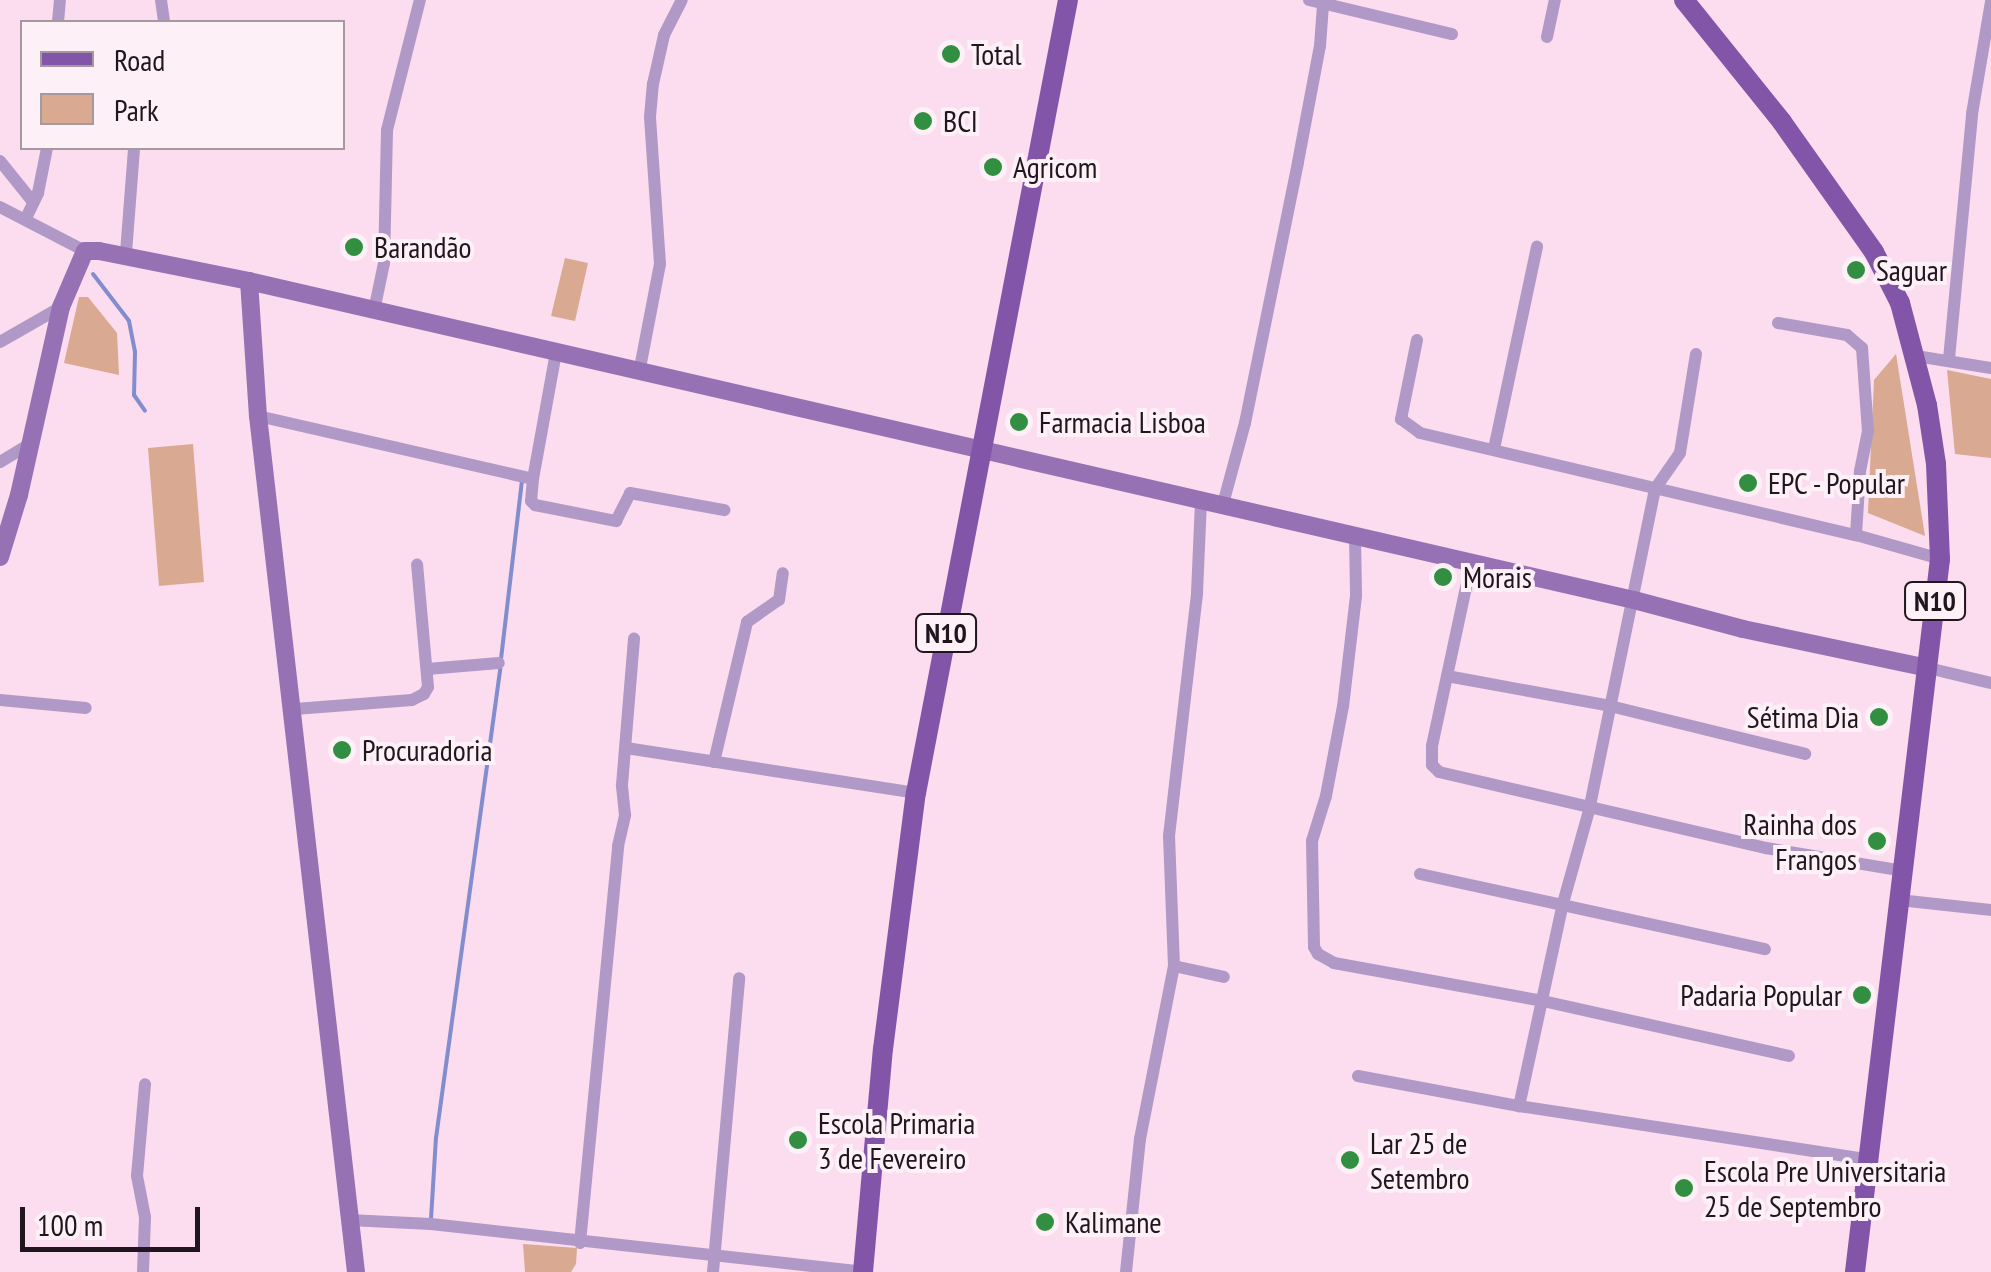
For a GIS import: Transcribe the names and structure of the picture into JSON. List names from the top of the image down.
{
  "streets": {
    "main road": ["N10"]
  },
  "places": [
    "Total",
    "BCI",
    "Agricom",
    "Barandão",
    "Saguar",
    "Farmacia Lisboa",
    "EPC - Popular",
    "Morais",
    "Sétima Dia",
    "Procuradoria",
    "Rainha dos Frangos",
    "Padaria Popular",
    "Escola Primaria 3 de Fevereiro",
    "Lar 25 de Setembro",
    "Escola Pre Universitaria 25 de Septembro",
    "Kalimane"
  ],
  "legend": ["Road", "Park"],
  "scale_bar": "100 m"
}
